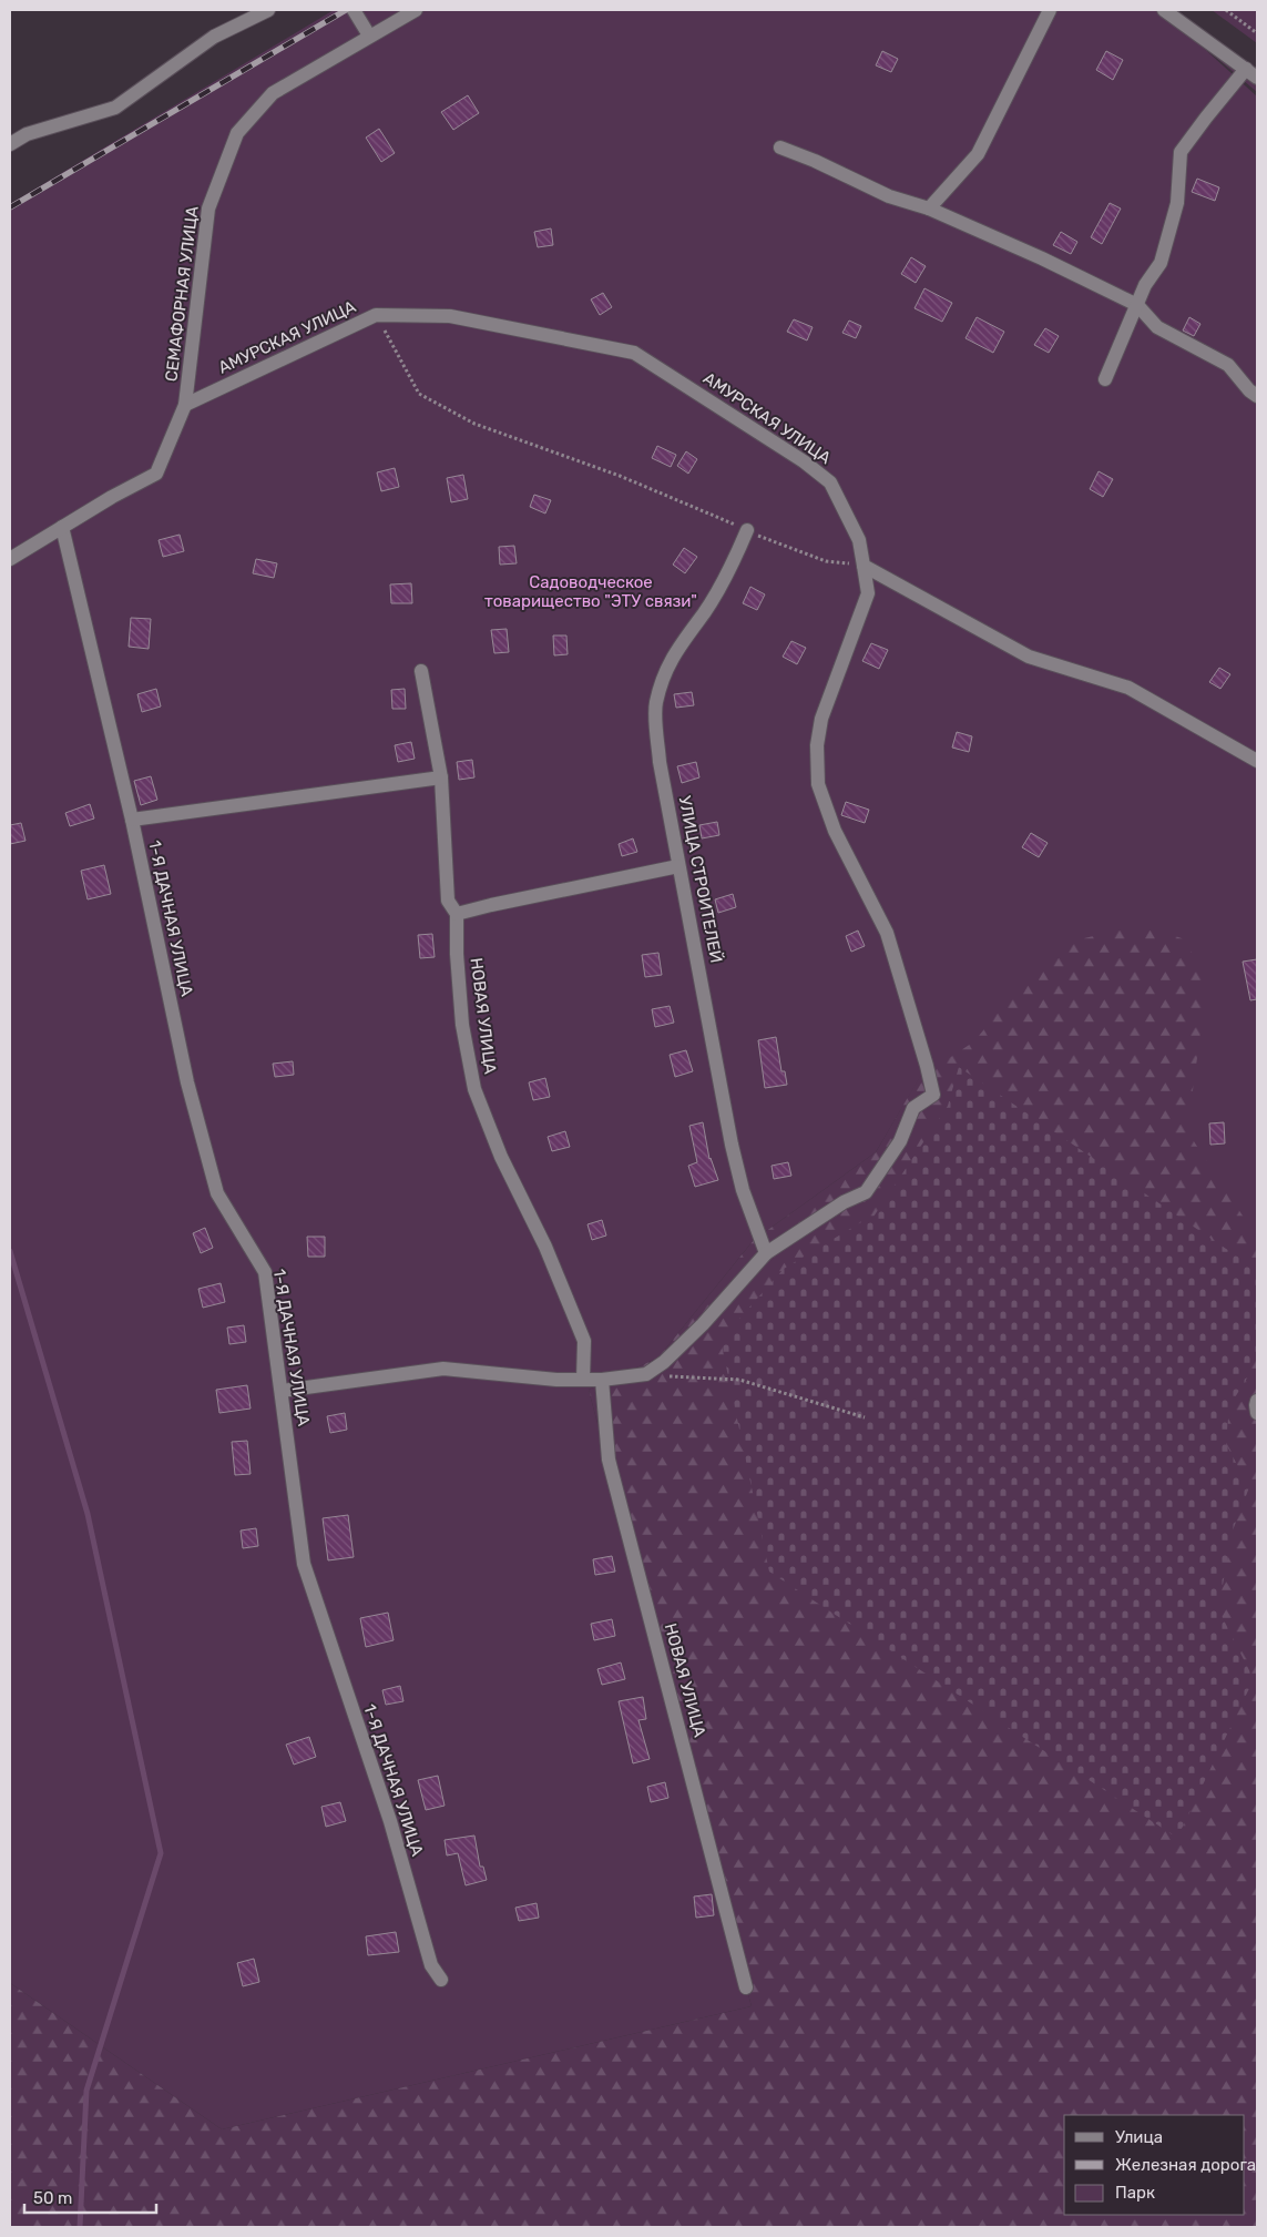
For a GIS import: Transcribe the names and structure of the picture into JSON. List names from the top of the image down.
{
  "streets": {
    "street": [
      "СЕМАФОРНАЯ УЛИЦА",
      "АМУРСКАЯ УЛИЦА",
      "УЛИЦА СТРОИТЕЛЕЙ",
      "1-Я ДАЧНАЯ УЛИЦА",
      "НОВАЯ УЛИЦА"
    ]
  },
  "crossings": [
    ["СЕМАФОРНАЯ УЛИЦА", "АМУРСКАЯ УЛИЦА"],
    ["СЕМАФОРНАЯ УЛИЦА", "1-Я ДАЧНАЯ УЛИЦА"],
    ["АМУРСКАЯ УЛИЦА", "УЛИЦА СТРОИТЕЛЕЙ"]
  ],
  "parks": ["Садоводческое товарищество \"ЭТУ связи\""],
  "legend": ["Улица", "Железная дорога", "Парк"],
  "scale_bar": "50 m"
}
